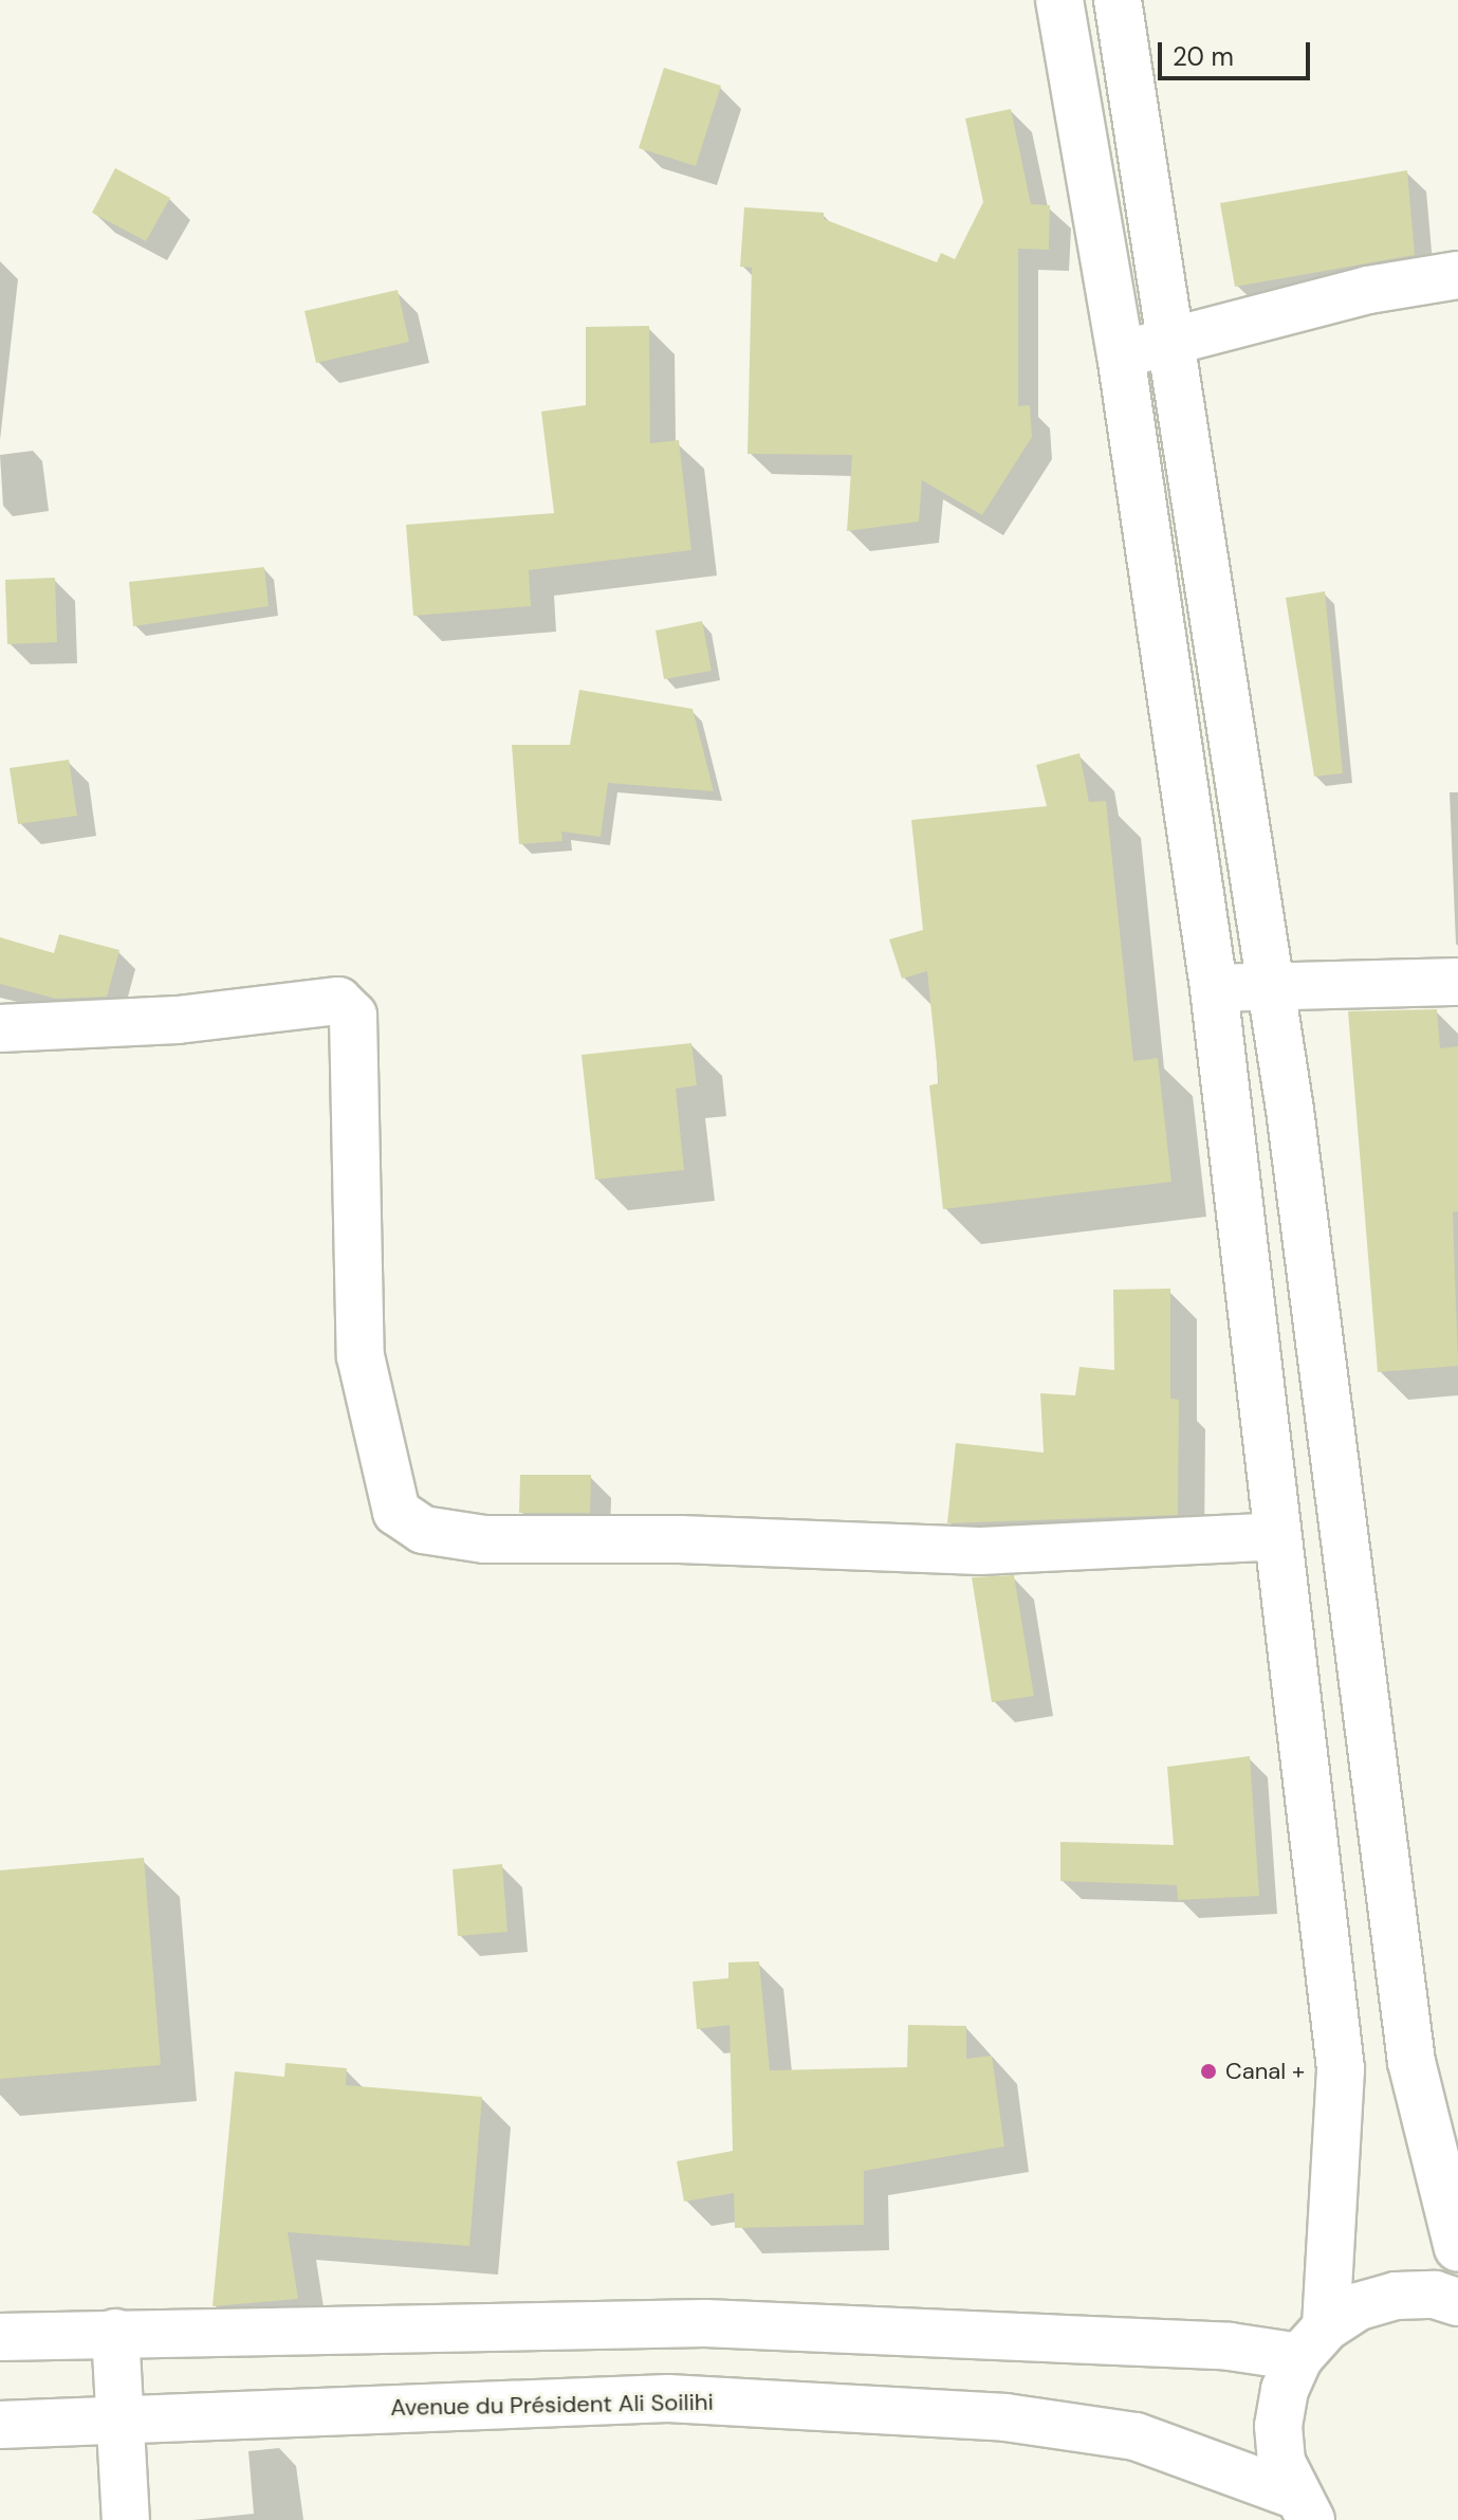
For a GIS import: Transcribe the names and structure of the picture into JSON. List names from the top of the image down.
{
  "streets": {
    "street": ["Avenue du Président Ali Soilihi"]
  },
  "places": ["Canal +"],
  "scale_bar": "20 m"
}
